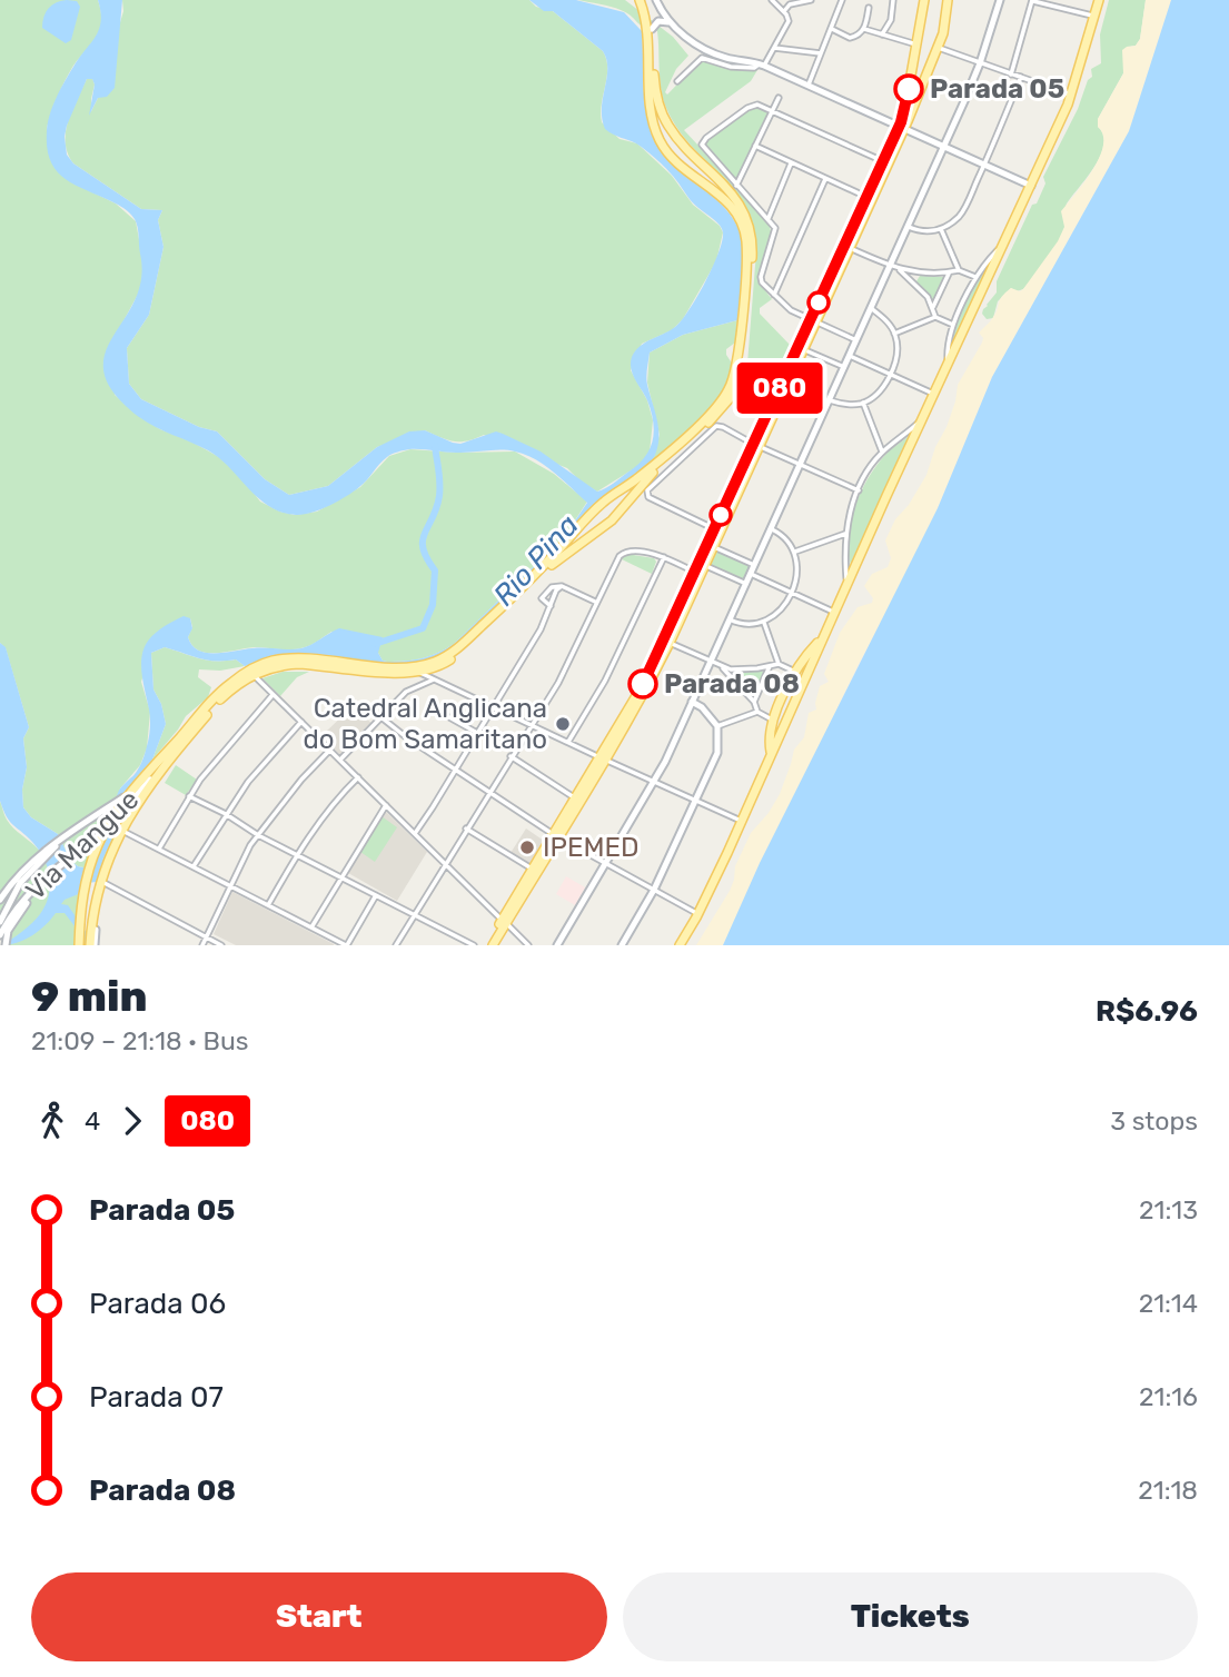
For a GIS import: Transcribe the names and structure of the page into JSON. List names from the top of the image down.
{
  "streets": {
    "main road": ["Via Mangue"]
  },
  "water": ["Rio Pina"],
  "places": [
    "Parada 05",
    "Parada 08",
    "Catedral Anglicana do Bom Samaritano",
    "IPEMED"
  ],
  "lines": ["bus line 080"],
  "page": {
    "on_map": "080",
    "heading": ["9 min", "21:09 – 21:18 · Bus", "R$6.96"],
    "legs": ["4", "080", "3 stops"],
    "list": [
      {
        "name": "Parada 05",
        "value": "21:13"
      },
      {
        "name": "Parada 06",
        "value": "21:14"
      },
      {
        "name": "Parada 07",
        "value": "21:16"
      },
      {
        "name": "Parada 08",
        "value": "21:18"
      }
    ],
    "buttons": ["Start", "Tickets"]
  }
}
